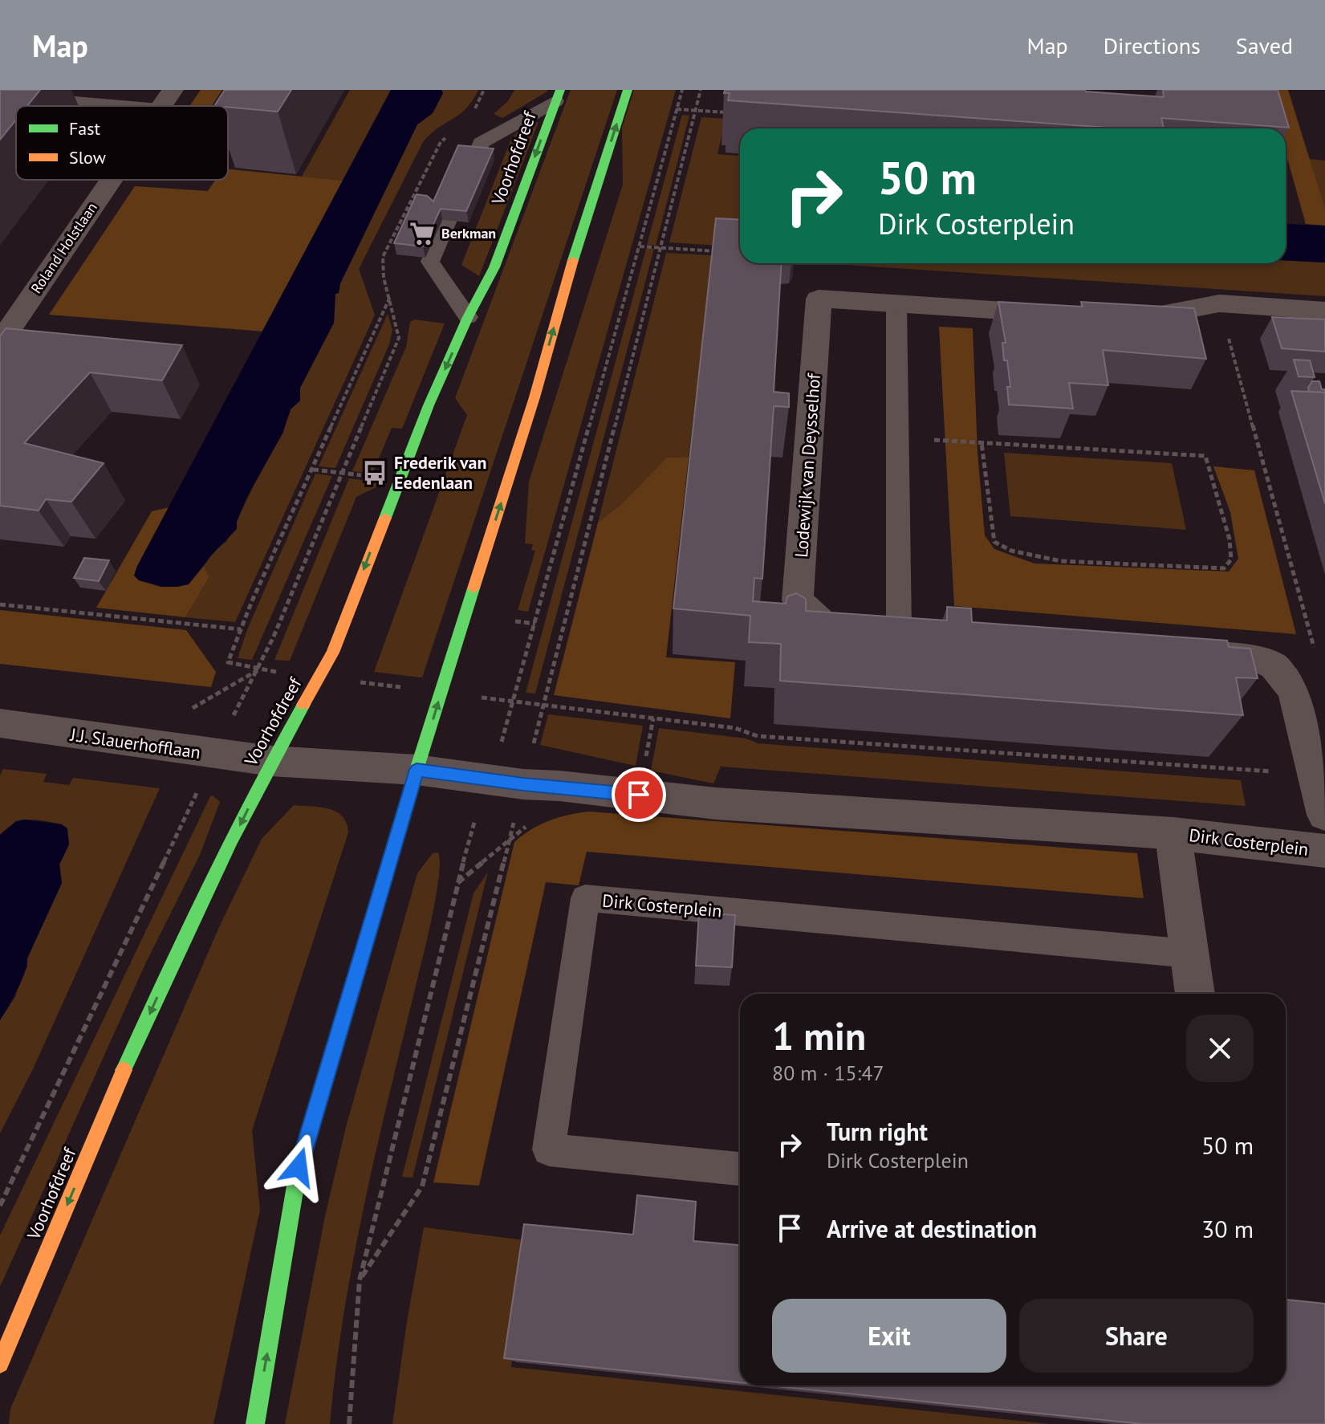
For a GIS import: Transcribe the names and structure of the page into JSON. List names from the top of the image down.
{
  "streets": {
    "street": [
      "Voorhofdreef",
      "Roland Holstlaan",
      "Lodewijk van Deysselhof",
      "J.J. Slauerhofflaan",
      "Dirk Costerplein"
    ]
  },
  "crossings": [
    ["Voorhofdreef", "J.J. Slauerhofflaan"],
    ["J.J. Slauerhofflaan", "Dirk Costerplein"]
  ],
  "places": {
    "supermarket": ["Berkman"],
    "bus stop": ["Frederik van Eedenlaan"]
  },
  "legend": ["Fast", "Slow"],
  "page": {
    "header": "Map",
    "nav": ["Map", "Directions", "Saved"],
    "turn": ["50 m", "Dirk Costerplein"],
    "heading": ["1 min", "80 m · 15:47"],
    "list": [
      {
        "name": "Turn right",
        "note": "Dirk Costerplein",
        "value": "50 m"
      },
      {
        "name": "Arrive at destination",
        "value": "30 m"
      }
    ],
    "buttons": ["Exit", "Share"]
  }
}
